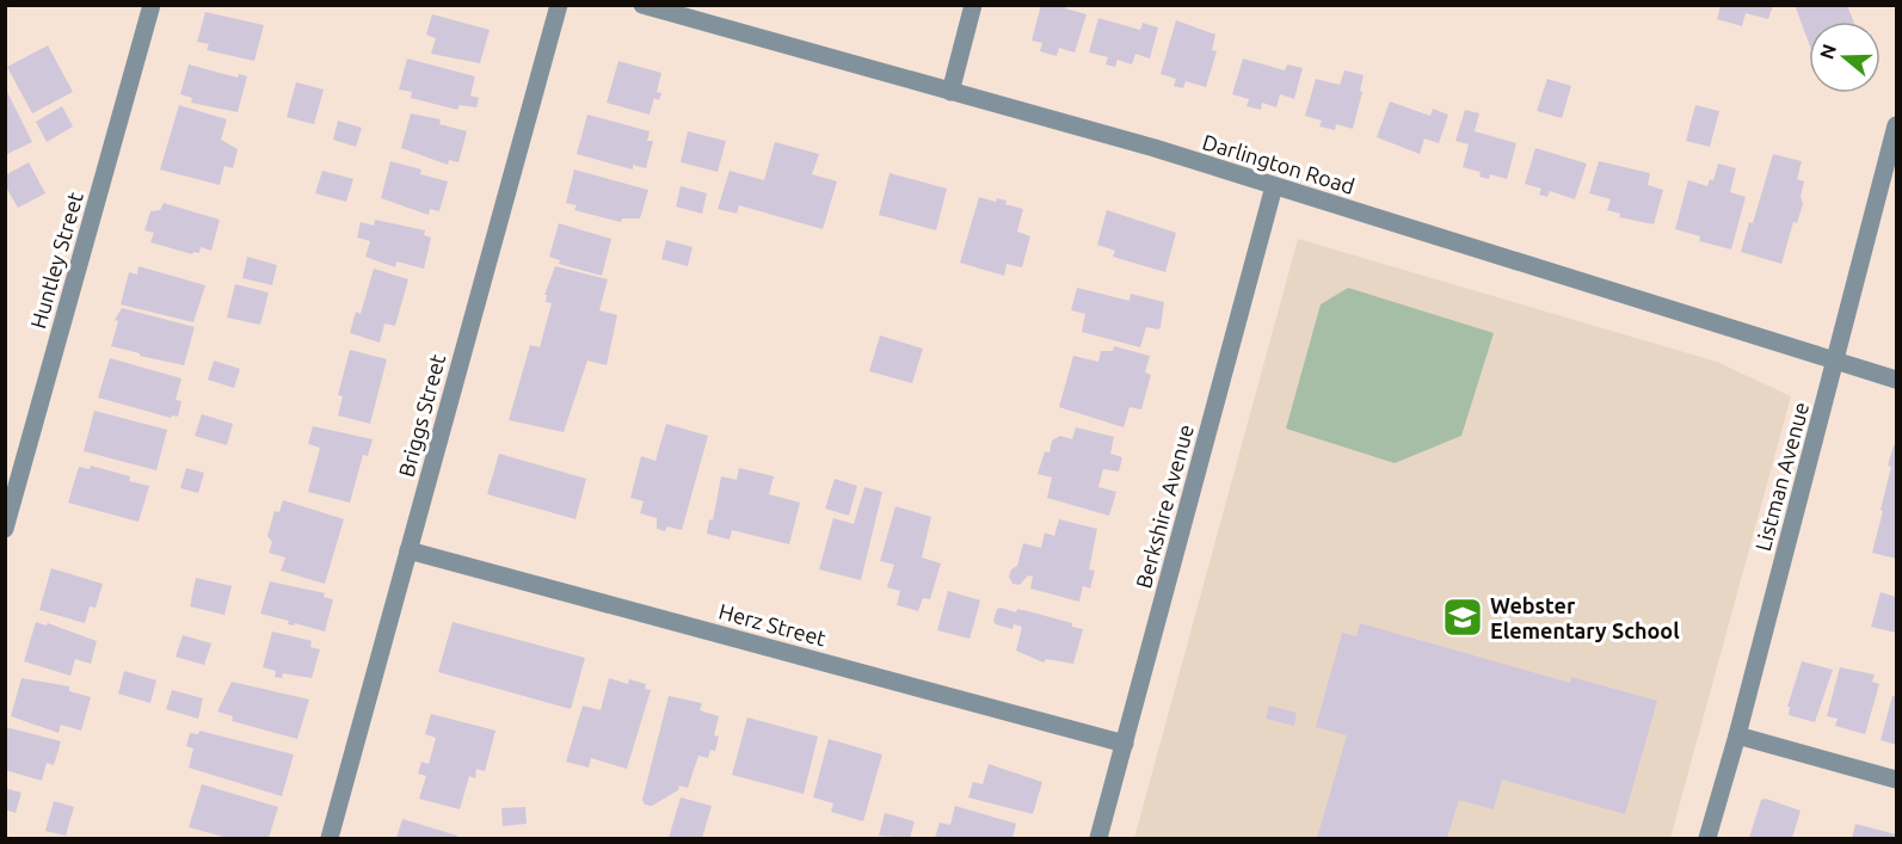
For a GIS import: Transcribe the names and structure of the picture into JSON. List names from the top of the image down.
{
  "streets": {
    "street": [
      "Darlington Road",
      "Huntley Street",
      "Briggs Street",
      "Listman Avenue",
      "Berkshire Avenue",
      "Herz Street"
    ]
  },
  "crossings": [
    ["Darlington Road", "Listman Avenue"],
    ["Darlington Road", "Berkshire Avenue"],
    ["Briggs Street", "Herz Street"],
    ["Berkshire Avenue", "Herz Street"]
  ],
  "places": {
    "school or university": ["Webster Elementary School"]
  },
  "north": "left"
}
